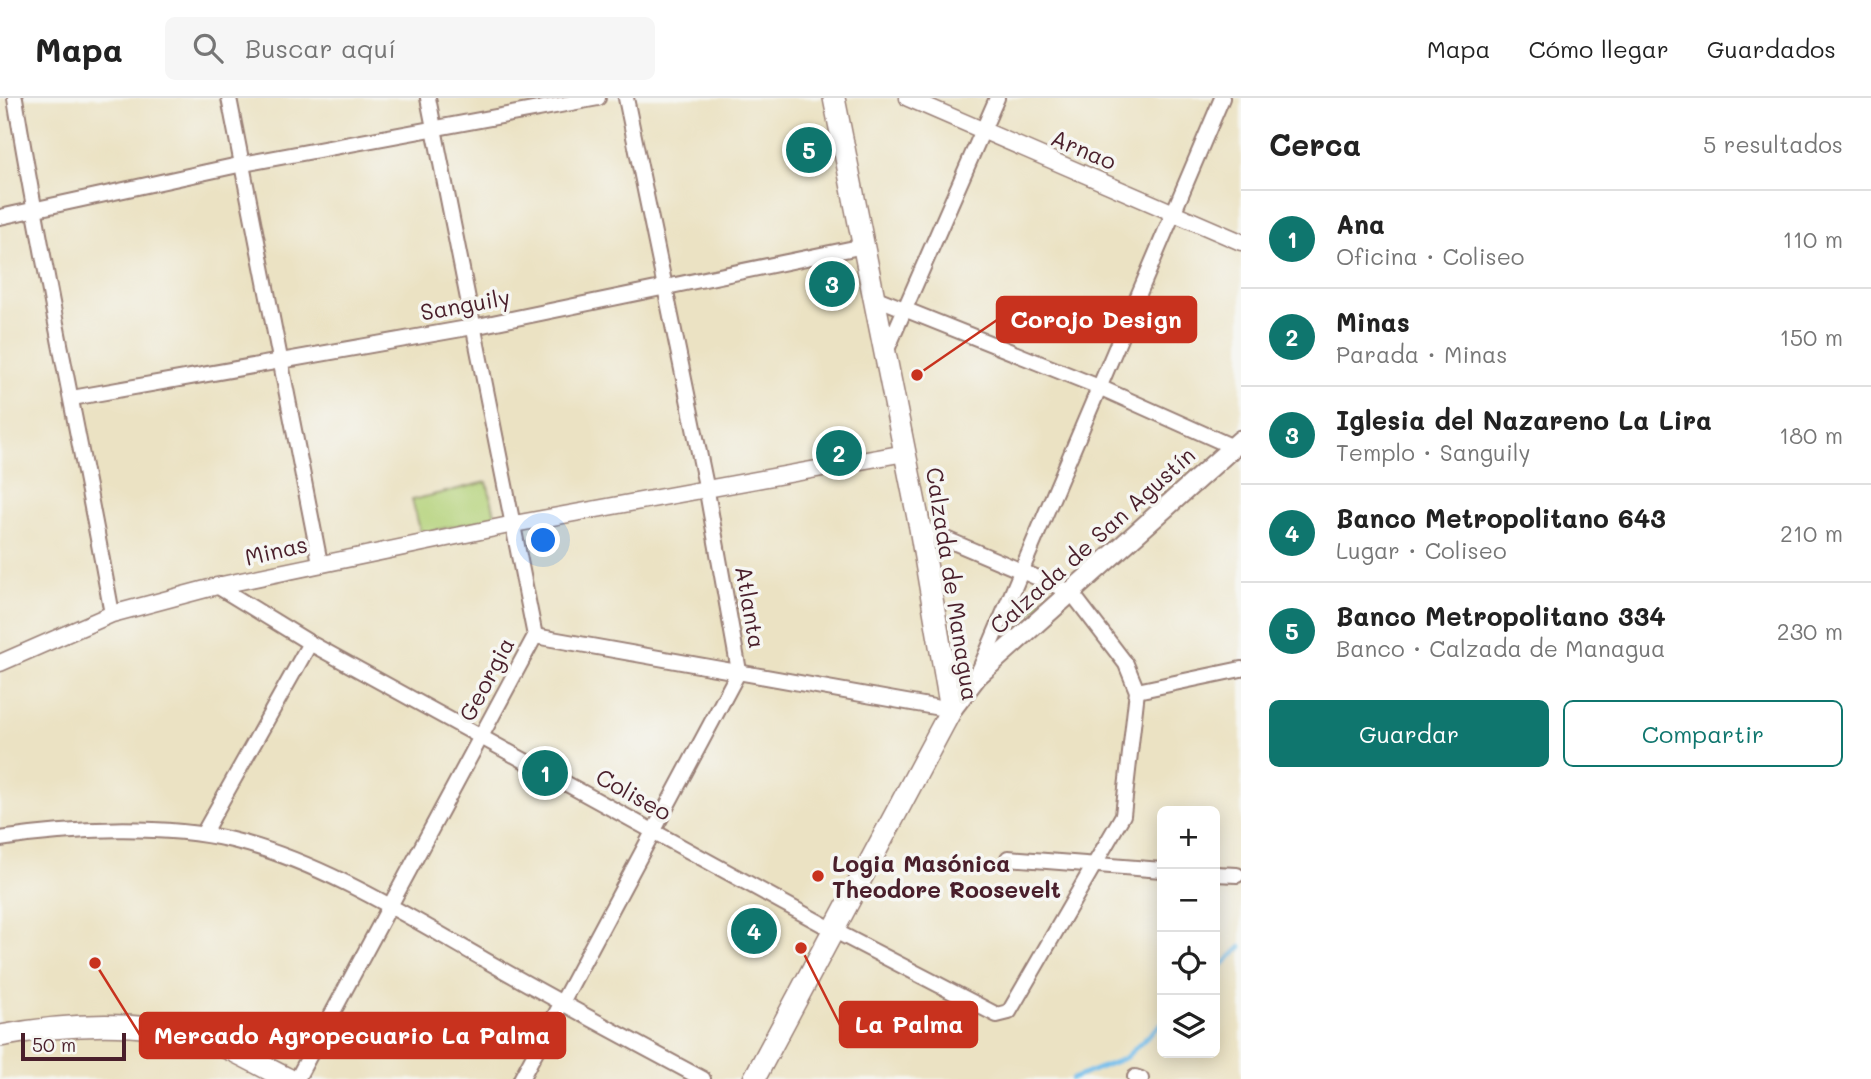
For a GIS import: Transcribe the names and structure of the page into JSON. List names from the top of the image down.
{
  "streets": {
    "main road": ["Calzada de San Agustín", "Calzada de Managua"],
    "street": [
      "Arnao",
      "Sanguily",
      "Minas",
      "Atlanta",
      "Georgia",
      "Coliseo"
    ]
  },
  "crossings": [
    ["Sanguily", "Calzada de Managua"],
    ["Sanguily", "Atlanta"],
    ["Sanguily", "Georgia"],
    ["Calzada de San Agustín", "Calzada de Managua"],
    ["Minas", "Calzada de Managua"],
    ["Minas", "Atlanta"],
    ["Minas", "Georgia"],
    ["Minas", "Coliseo"],
    ["Calzada de Managua", "Coliseo"],
    ["Atlanta", "Coliseo"],
    ["Georgia", "Coliseo"]
  ],
  "places": [
    "Corojo Design",
    "Logia Masónica Theodore Roosevelt",
    "La Palma",
    "Mercado Agropecuario La Palma"
  ],
  "scale_bar": "50 m",
  "page": {
    "header": "Mapa",
    "search": "Buscar aquí",
    "nav": ["Mapa", "Cómo llegar", "Guardados"],
    "heading": ["Cerca", "5 resultados"],
    "pins": [
      "5",
      "3",
      "2",
      "1",
      "4"
    ],
    "list": [
      {
        "mark": "1",
        "name": "Ana",
        "note": "Oficina · Coliseo",
        "value": "110 m"
      },
      {
        "mark": "2",
        "name": "Minas",
        "note": "Parada · Minas",
        "value": "150 m"
      },
      {
        "mark": "3",
        "name": "Iglesia del Nazareno La Lira",
        "note": "Templo · Sanguily",
        "value": "180 m"
      },
      {
        "mark": "4",
        "name": "Banco Metropolitano 643",
        "note": "Lugar · Coliseo",
        "value": "210 m"
      },
      {
        "mark": "5",
        "name": "Banco Metropolitano 334",
        "note": "Banco · Calzada de Managua",
        "value": "230 m"
      }
    ],
    "buttons": ["Guardar", "Compartir"],
    "map_buttons": ["+", "−"],
    "scale": "50 m"
  }
}
